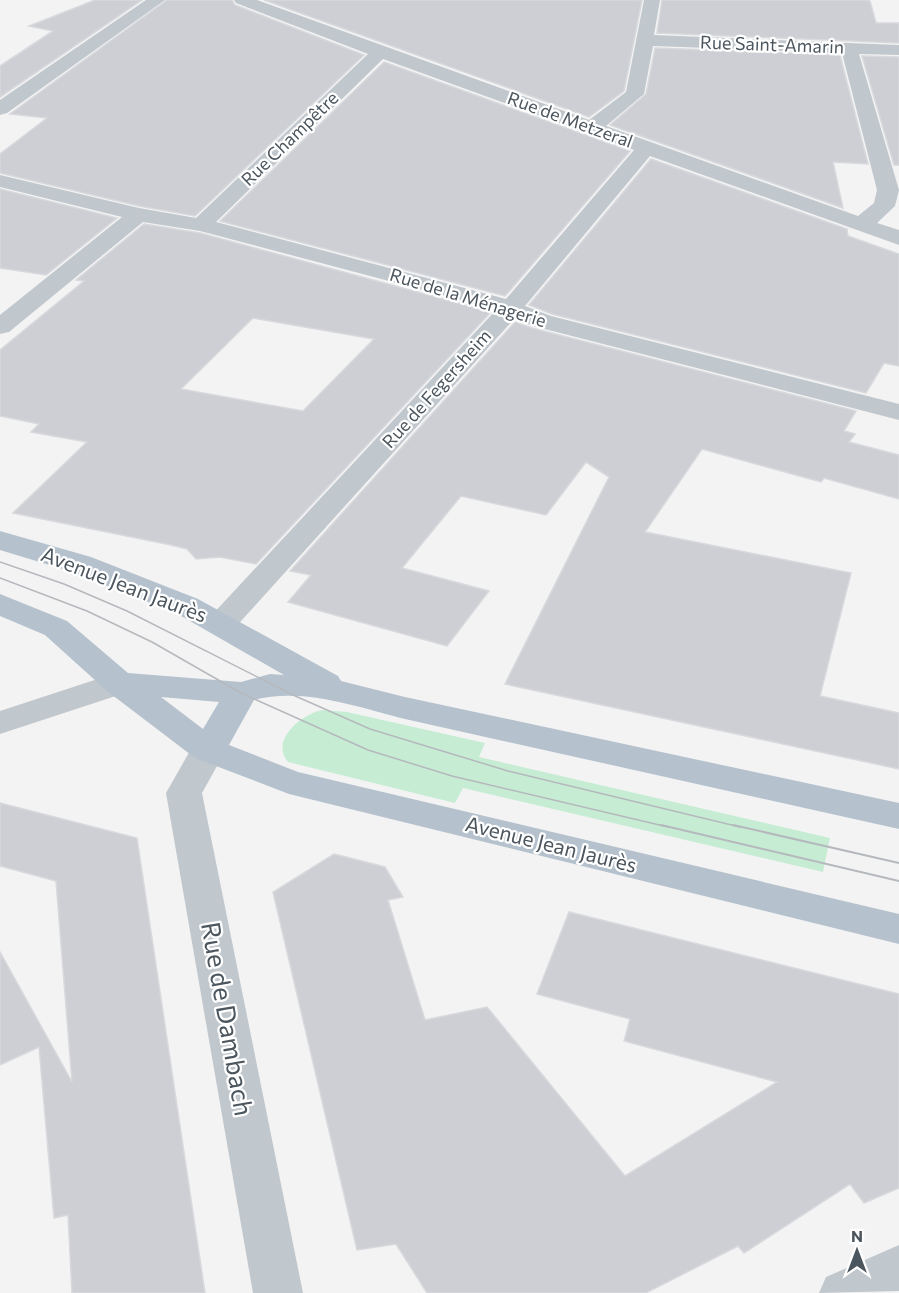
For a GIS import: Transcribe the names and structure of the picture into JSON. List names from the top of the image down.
{
  "streets": {
    "main road": ["Avenue Jean Jaurès"],
    "street": [
      "Rue Saint-Amarin",
      "Rue de Metzeral",
      "Rue Champêtre",
      "Rue de la Ménagerie",
      "Rue de Fegersheim",
      "Rue de Dambach"
    ]
  },
  "crossings": [
    ["Rue de Metzeral", "Rue Champêtre"],
    ["Rue de Metzeral", "Rue de Fegersheim"],
    ["Rue Champêtre", "Rue de la Ménagerie"],
    ["Rue de la Ménagerie", "Rue de Fegersheim"],
    ["Rue de Fegersheim", "Avenue Jean Jaurès"],
    ["Avenue Jean Jaurès", "Rue de Dambach"]
  ],
  "north": "top"
}
